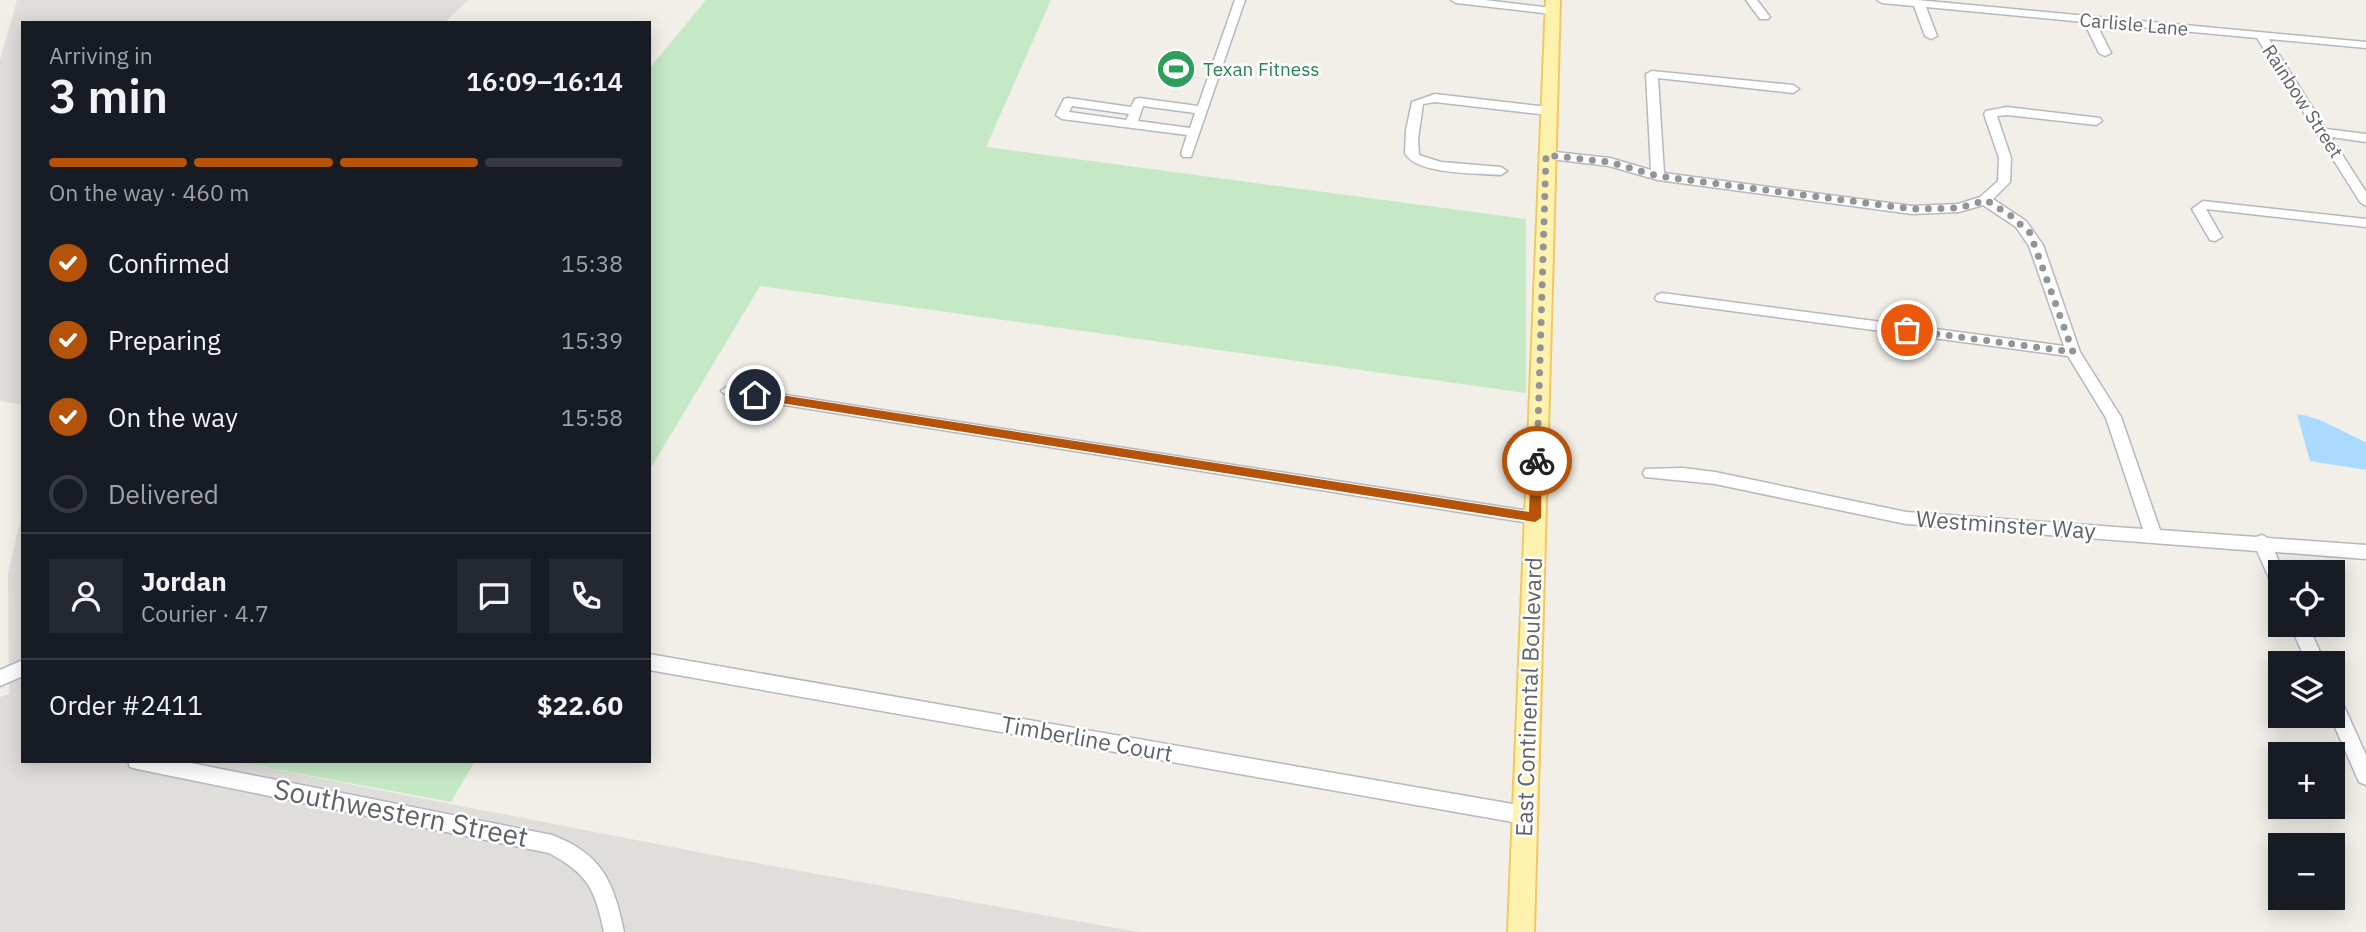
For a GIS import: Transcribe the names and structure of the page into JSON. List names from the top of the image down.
{
  "streets": {
    "main road": ["East Continental Boulevard"],
    "street": [
      "Carlisle Lane",
      "Rainbow Street",
      "Westminster Way",
      "Timberline Court",
      "Southwestern Street"
    ]
  },
  "crossings": [
    ["Carlisle Lane", "Rainbow Street"],
    ["East Continental Boulevard", "Timberline Court"]
  ],
  "places": {
    "sports": ["Texan Fitness"]
  },
  "page": {
    "heading": ["3 min", "Arriving in", "16:09–16:14"],
    "panel": [
      "Jordan",
      "Courier · 4.7",
      "Order #2411",
      "$22.60"
    ],
    "bar": "On the way · 460 m",
    "list": [
      ["Confirmed", "15:38"],
      ["Preparing", "15:39"],
      ["On the way", "15:58"],
      "Delivered"
    ],
    "map_buttons": ["+", "−"]
  }
}
